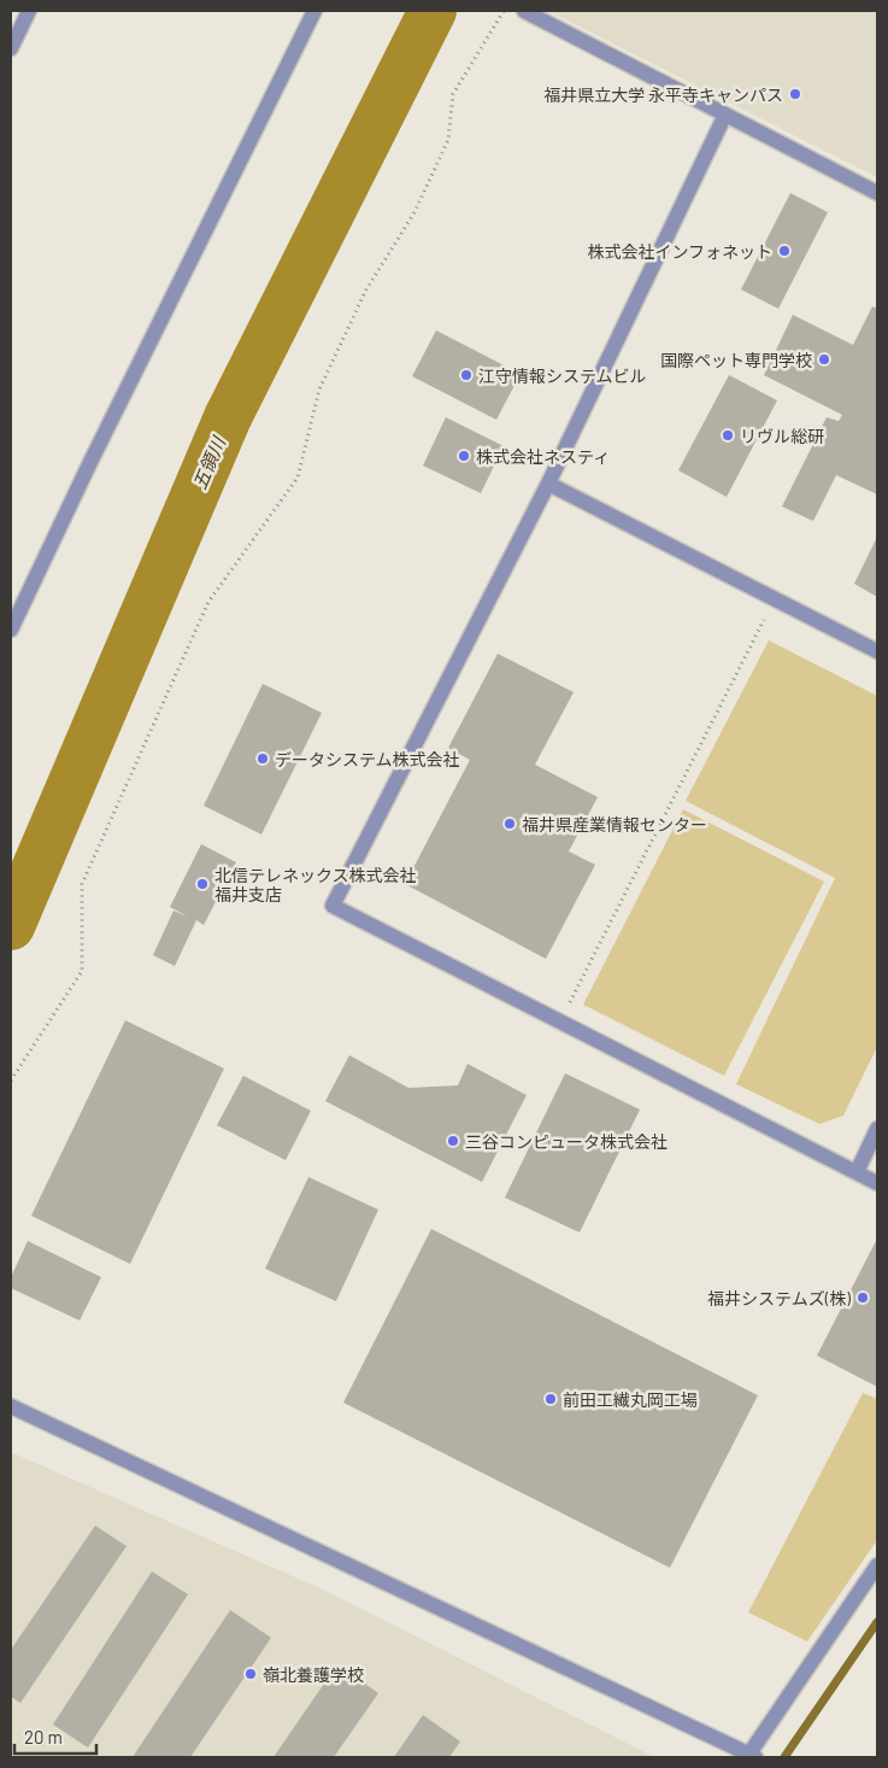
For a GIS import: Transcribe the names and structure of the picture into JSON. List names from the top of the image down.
{
  "water": ["五領川"],
  "places": [
    "福井県立大学 永平寺キャンパス",
    "株式会社インフォネット",
    "国際ペット専門学校",
    "江守情報システムビル",
    "リヴル総研",
    "株式会社ネスティ",
    "データシステム株式会社",
    "福井県産業情報センター",
    "北信テレネックス株式会社 福井支店",
    "三谷コンピュータ株式会社",
    "福井システムズ(株)",
    "前田工繊丸岡工場",
    "嶺北養護学校"
  ],
  "scale_bar": "20 m"
}
